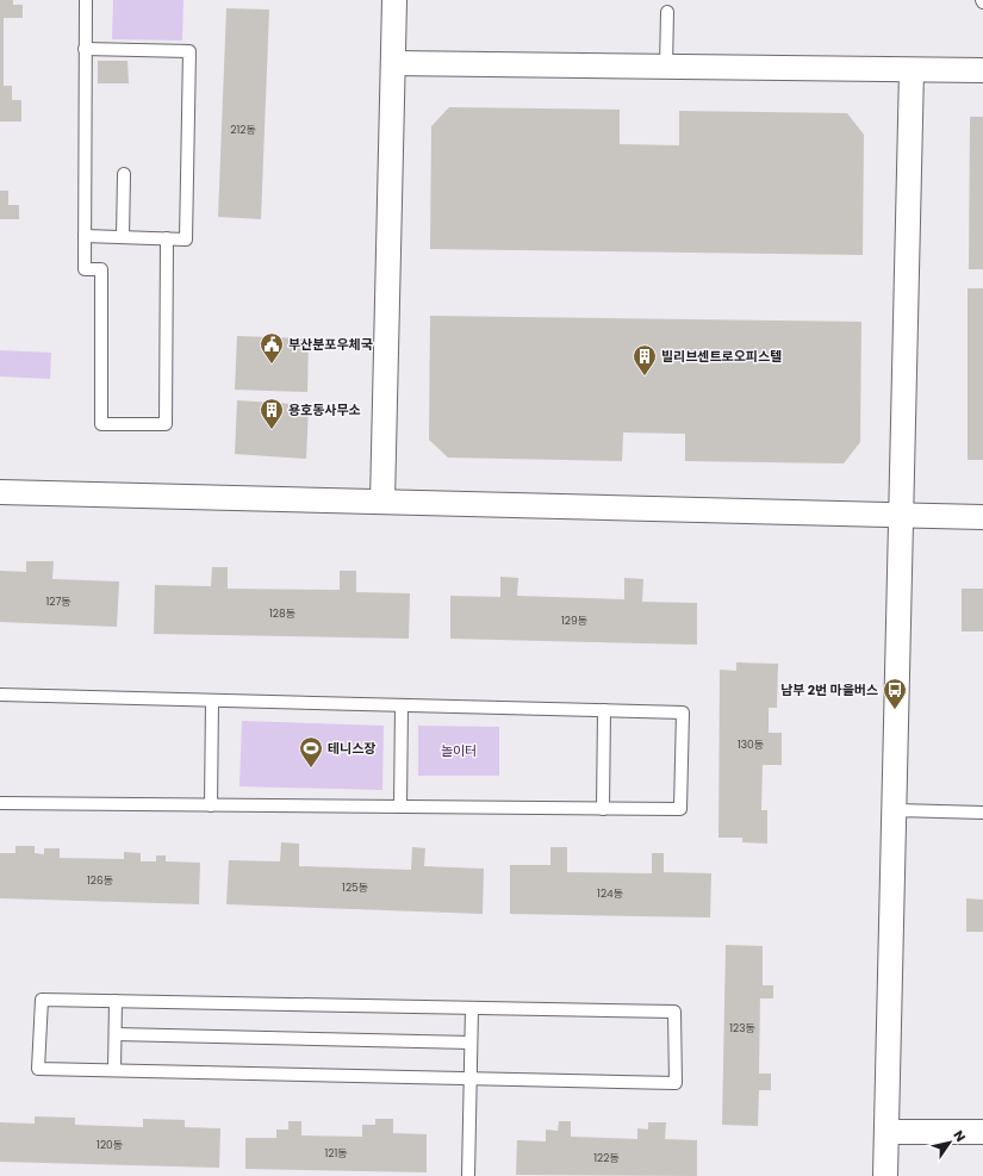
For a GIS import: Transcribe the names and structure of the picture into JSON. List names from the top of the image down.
{
  "parks": ["놀이터"],
  "places": {
    "public building": ["부산분포우체국"],
    "building": ["빌리브센트로오피스텔", "용호동사무소"],
    "bus stop": ["남부 2번 마을버스"],
    "sports": ["테니스장"]
  },
  "house_numbers": [
    "212동",
    "127동",
    "128동",
    "129동",
    "130동",
    "126동",
    "125동",
    "124동",
    "123동",
    "120동",
    "121동",
    "122동"
  ],
  "north": "top right"
}
